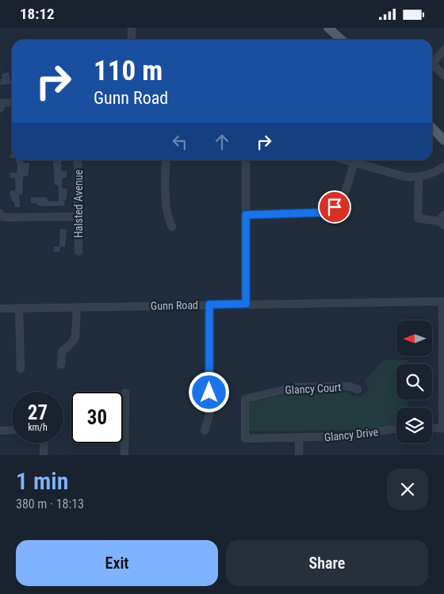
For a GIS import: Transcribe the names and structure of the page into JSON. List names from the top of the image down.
{
  "streets": {
    "street": [
      "Halsted Avenue",
      "Gunn Road",
      "Glancy Court",
      "Glancy Drive"
    ]
  },
  "crossings": [
    ["Glancy Court", "Glancy Drive"]
  ],
  "north": "left",
  "page": {
    "status": "18:12",
    "turn": ["110 m", "Gunn Road"],
    "speed": "27 km/h",
    "limit": "30",
    "heading": ["1 min", "380 m · 18:13"],
    "buttons": ["Exit", "Share"]
  }
}
